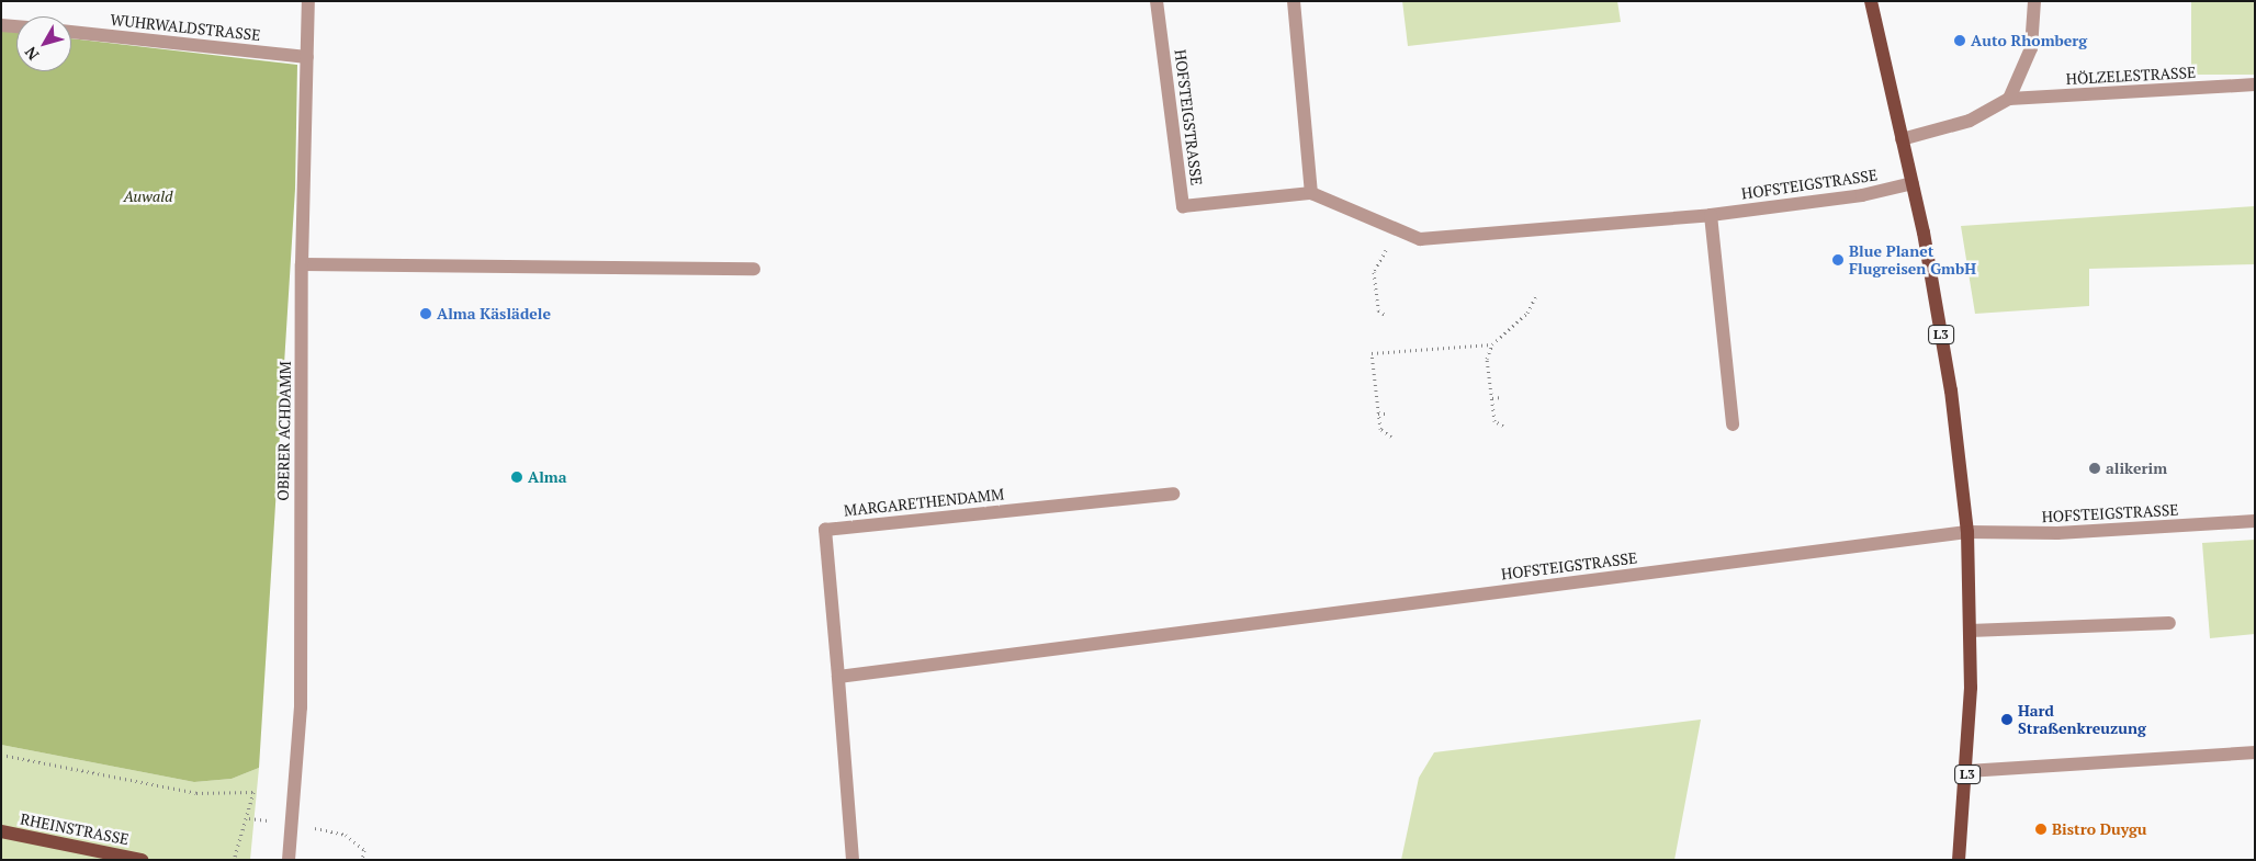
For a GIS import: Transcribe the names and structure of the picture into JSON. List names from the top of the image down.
{
  "streets": {
    "main road": ["L3", "RHEINSTRASSE"],
    "street": [
      "WUHRWALDSTRASSE",
      "HÖLZELESTRASSE",
      "HOFSTEIGSTRASSE",
      "OBERER ACHDAMM",
      "MARGARETHENDAMM"
    ]
  },
  "crossings": [
    ["WUHRWALDSTRASSE", "OBERER ACHDAMM"],
    ["HÖLZELESTRASSE", "L3"],
    ["HOFSTEIGSTRASSE", "L3"],
    ["HOFSTEIGSTRASSE", "MARGARETHENDAMM"]
  ],
  "parks": ["Auwald"],
  "places": [
    "Auto Rhomberg",
    "Blue Planet Flugreisen GmbH",
    "Alma Käslädele",
    "alikerim",
    "Alma",
    "Hard Straßenkreuzung",
    "Bistro Duygu"
  ],
  "north": "bottom left"
}
